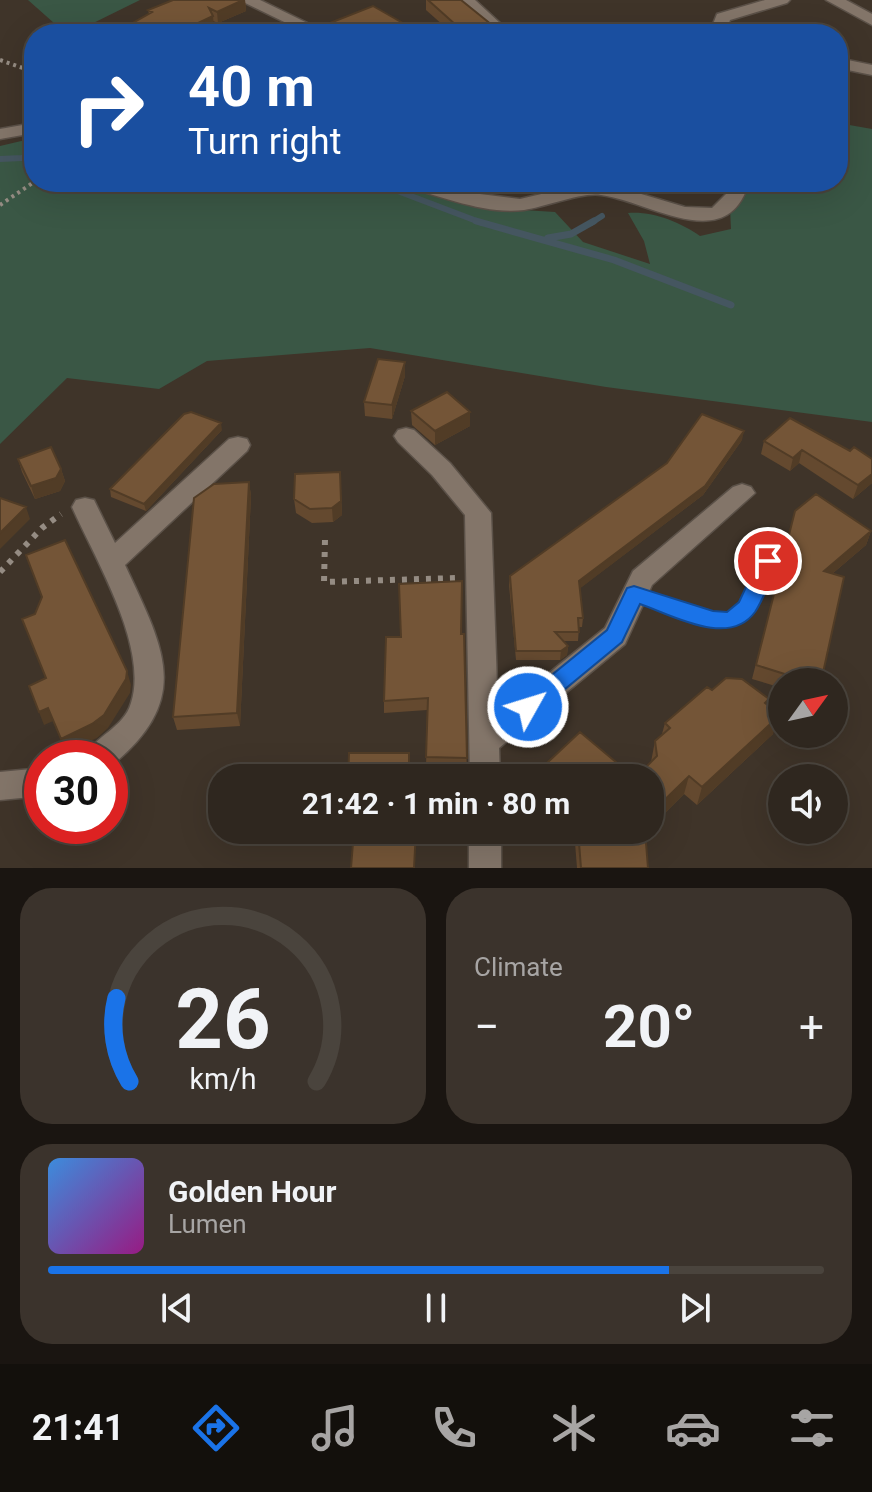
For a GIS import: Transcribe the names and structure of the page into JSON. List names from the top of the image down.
{
  "north": "top right",
  "page": {
    "turn": ["40 m", "Turn right"],
    "limit": "30",
    "trip": "21:42 · 1 min · 80 m",
    "tile": "Climate",
    "heat": ["−", "20°", "+"],
    "song": ["Golden Hour", "Lumen"],
    "tabs": "21:41",
    "gauge": ["26", "km/h"]
  }
}
